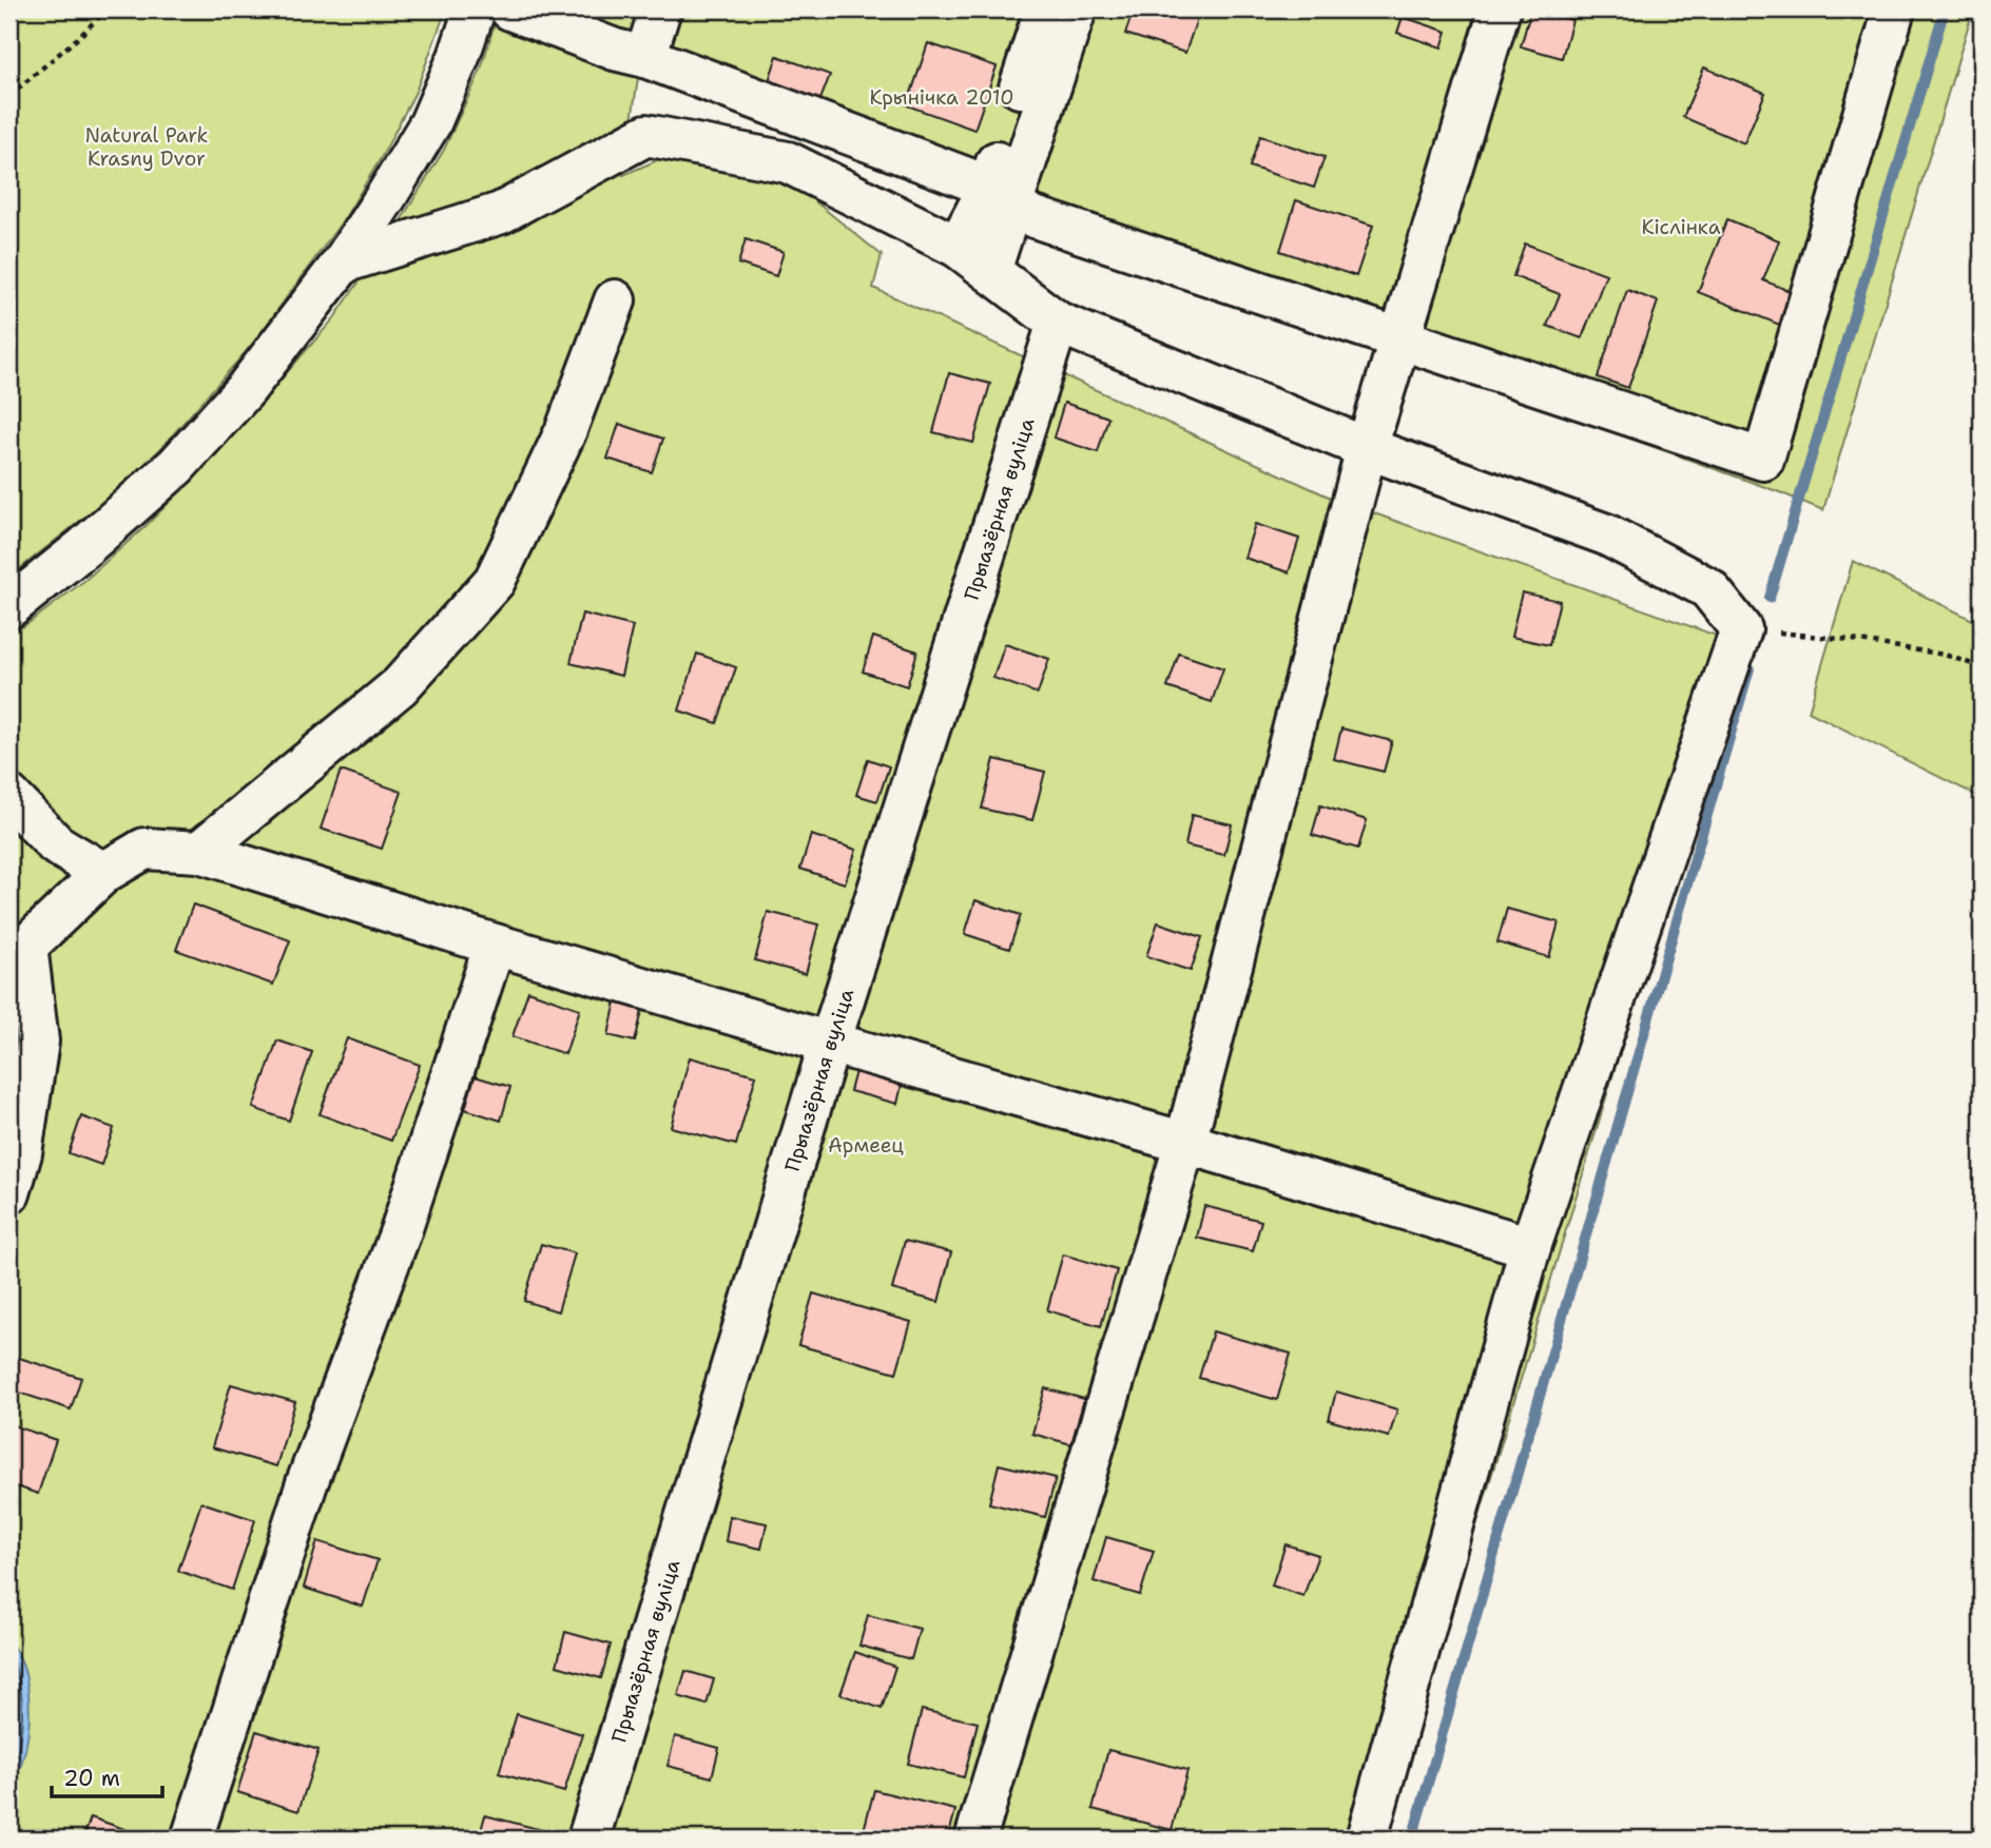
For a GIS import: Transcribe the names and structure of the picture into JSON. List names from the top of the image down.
{
  "streets": {
    "street": ["Прыазёрная вуліца"]
  },
  "parks": [
    "Крынічка 2010",
    "Natural Park Krasny Dvor",
    "Кіслінка",
    "Армеец"
  ],
  "scale_bar": "20 m"
}
